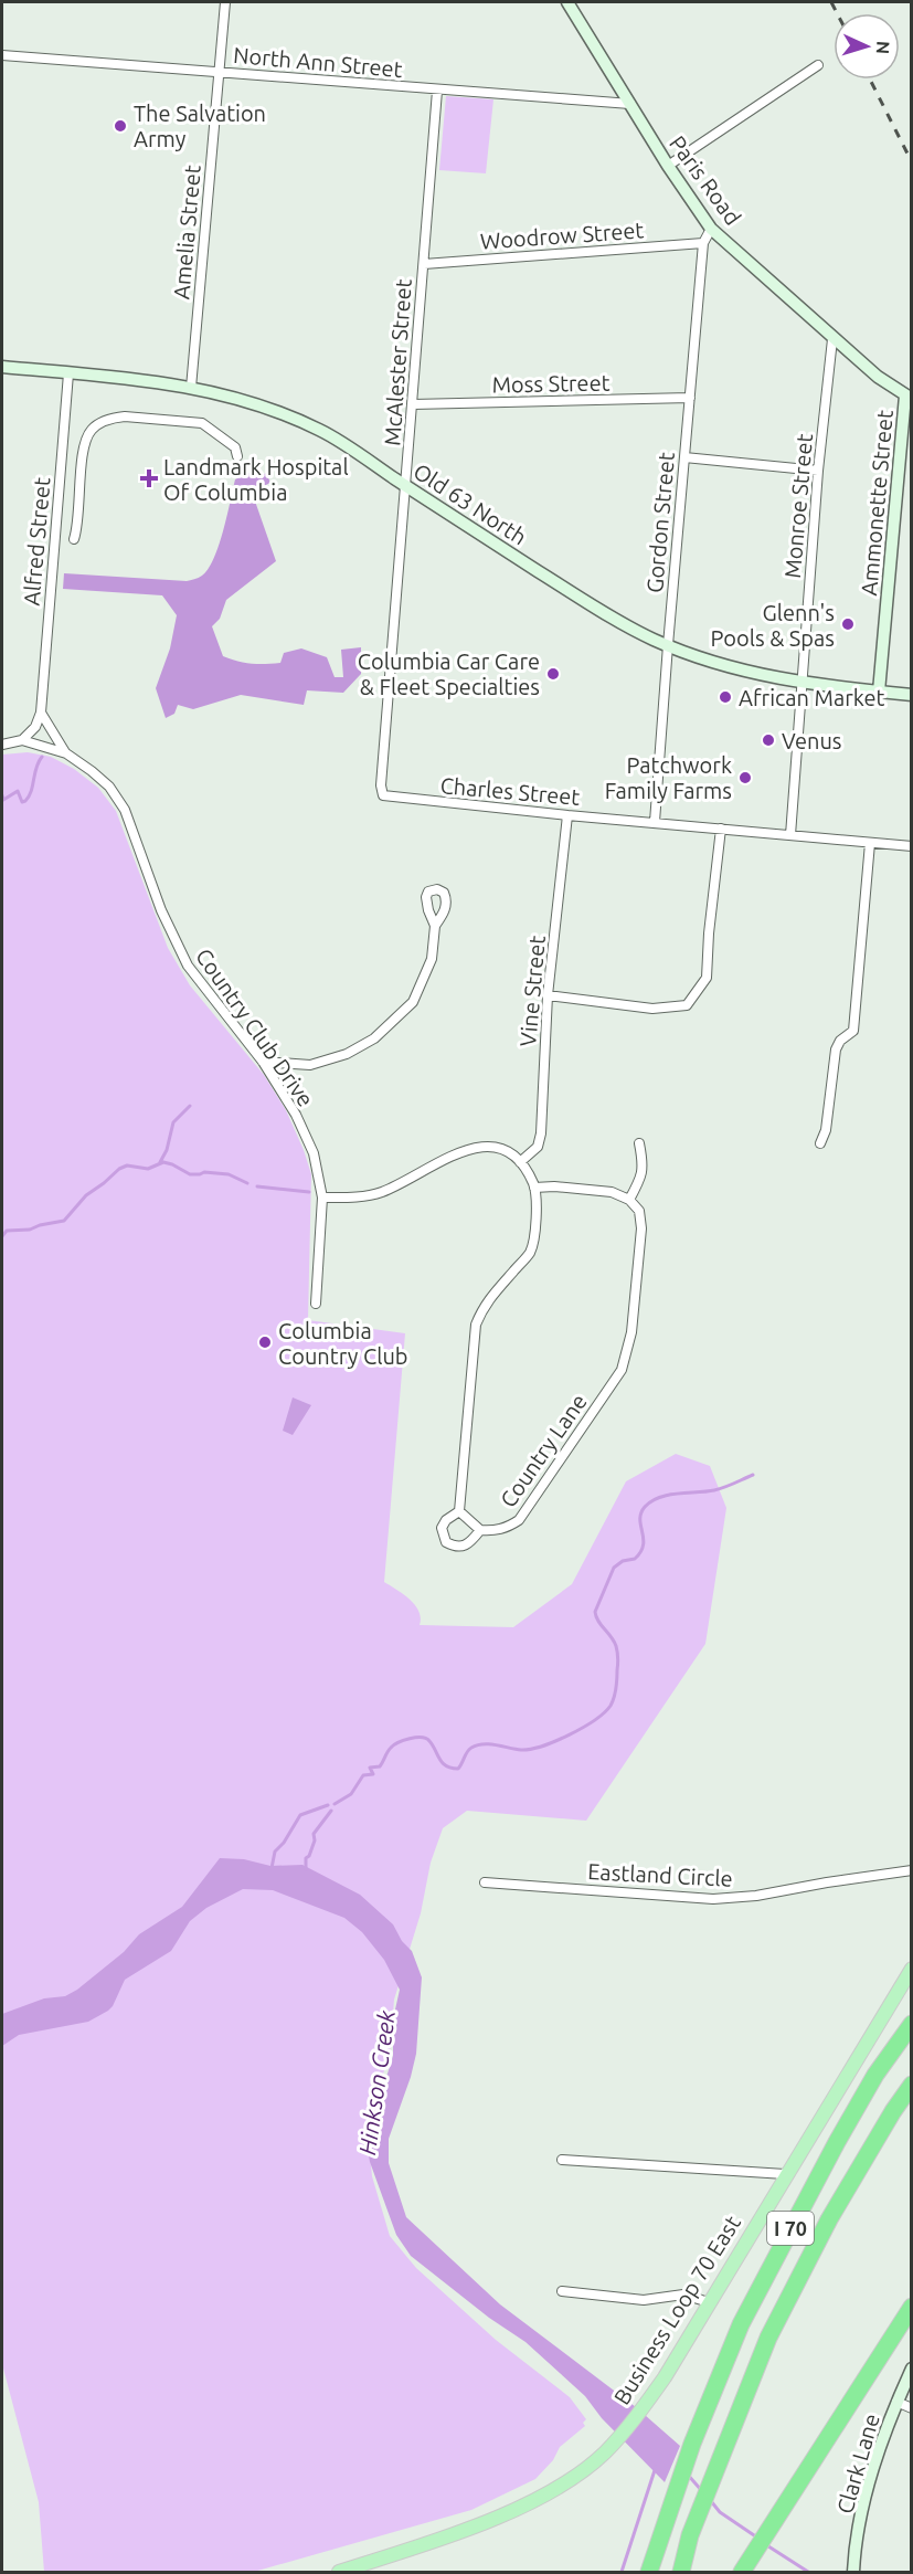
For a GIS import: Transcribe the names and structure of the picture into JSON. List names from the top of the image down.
{
  "streets": {
    "highway": ["I 70"],
    "main road": [
      "Paris Road",
      "Ammonette Street",
      "Old 63 North",
      "Business Loop 70 East",
      "Clark Lane"
    ],
    "street": [
      "North Ann Street",
      "Amelia Street",
      "Woodrow Street",
      "McAlester Street",
      "Moss Street",
      "Monroe Street",
      "Gordon Street",
      "Alfred Street",
      "Charles Street",
      "Vine Street",
      "Country Club Drive",
      "Country Lane",
      "Eastland Circle"
    ]
  },
  "crossings": [
    ["North Ann Street", "Paris Road"],
    ["North Ann Street", "Amelia Street"],
    ["North Ann Street", "McAlester Street"],
    ["Paris Road", "Ammonette Street"],
    ["Paris Road", "Monroe Street"],
    ["Paris Road", "Gordon Street"],
    ["Amelia Street", "Old 63 North"],
    ["Woodrow Street", "McAlester Street"],
    ["Woodrow Street", "Gordon Street"],
    ["McAlester Street", "Moss Street"],
    ["McAlester Street", "Old 63 North"],
    ["McAlester Street", "Charles Street"],
    ["Moss Street", "Gordon Street"],
    ["Ammonette Street", "Old 63 North"],
    ["Old 63 North", "Monroe Street"],
    ["Old 63 North", "Gordon Street"],
    ["Old 63 North", "Alfred Street"],
    ["Monroe Street", "Charles Street"],
    ["Gordon Street", "Charles Street"],
    ["Alfred Street", "Country Club Drive"],
    ["Charles Street", "Vine Street"]
  ],
  "water": ["Hinkson Creek"],
  "places": {
    "other": [
      "The Salvation Army",
      "Glenn's Pools & Spas",
      "Columbia Car Care & Fleet Specialties",
      "African Market",
      "Venus",
      "Patchwork Family Farms",
      "Columbia Country Club"
    ],
    "health": ["Landmark Hospital Of Columbia"]
  },
  "north": "right"
}
